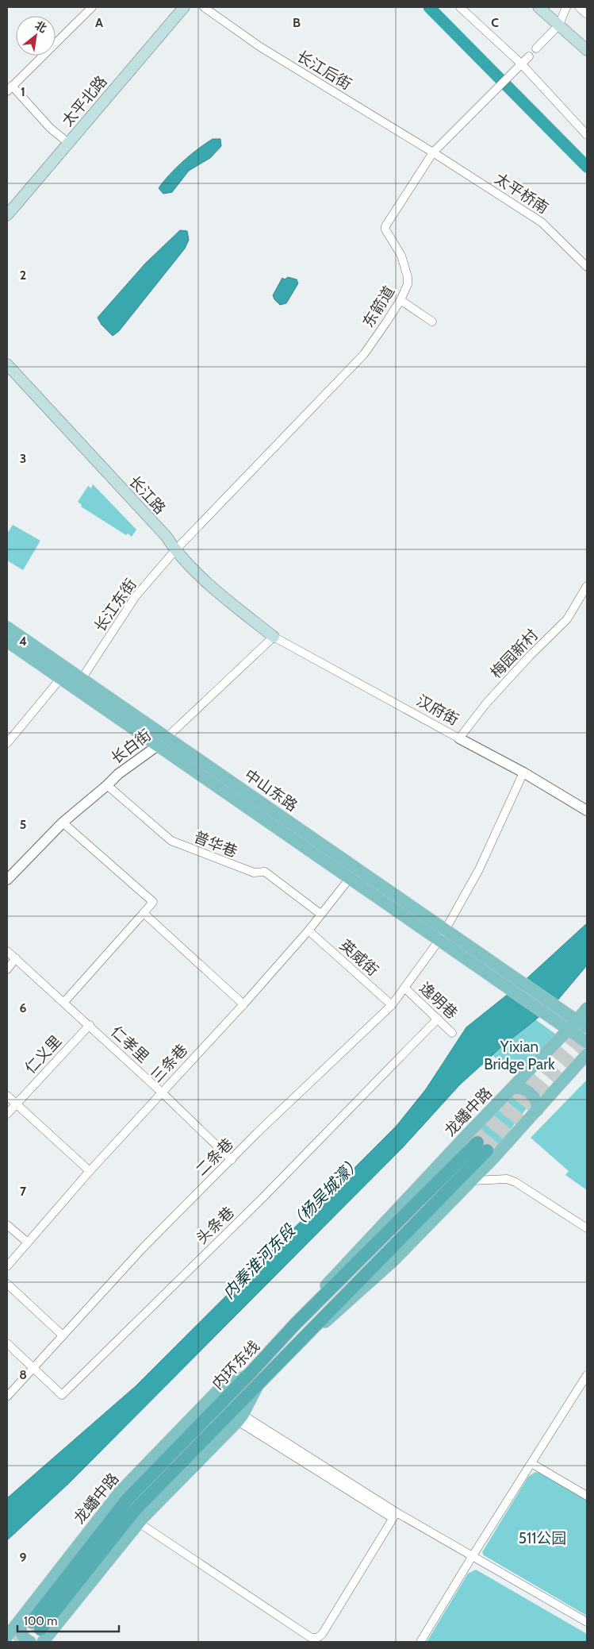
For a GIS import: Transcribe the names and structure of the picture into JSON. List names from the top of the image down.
{
  "streets": {
    "highway": ["内环东线"],
    "main road": [
      "太平北路",
      "长江路",
      "中山东路",
      "龙蟠中路"
    ],
    "street": [
      "长江后街",
      "太平桥南",
      "东箭道",
      "长江东街",
      "梅园新村",
      "汉府街",
      "长白街",
      "普华巷",
      "英威街",
      "逸明巷",
      "仁孝里",
      "仁义里",
      "三条巷",
      "二条巷",
      "头条巷"
    ]
  },
  "crossings": [
    ["长江后街", "太平桥南"],
    ["长江后街", "东箭道"],
    ["太平桥南", "东箭道"],
    ["东箭道", "长江路"],
    ["东箭道", "长江东街"],
    ["长江路", "长江东街"],
    ["长江路", "汉府街"],
    ["长江路", "长白街"],
    ["长江东街", "中山东路"],
    ["梅园新村", "汉府街"],
    ["汉府街", "长白街"],
    ["长白街", "中山东路"],
    ["长白街", "普华巷"],
    ["中山东路", "三条巷"],
    ["中山东路", "龙蟠中路"],
    ["中山东路", "二条巷"],
    ["普华巷", "三条巷"],
    ["英威街", "三条巷"],
    ["英威街", "二条巷"],
    ["逸明巷", "二条巷"],
    ["逸明巷", "头条巷"],
    ["仁孝里", "仁义里"],
    ["仁孝里", "三条巷"],
    ["仁孝里", "二条巷"],
    ["龙蟠中路", "内环东线"],
    ["二条巷", "头条巷"]
  ],
  "water": ["内秦淮河东段（杨吴城濠）"],
  "parks": ["Yixian Bridge Park", "511公园"],
  "scale_bar": "100 m",
  "north": "top right",
  "grid": {
    "columns": ["A", "B", "C"],
    "rows": [
      "1",
      "2",
      "3",
      "4",
      "5",
      "6",
      "7",
      "8",
      "9"
    ]
  }
}
